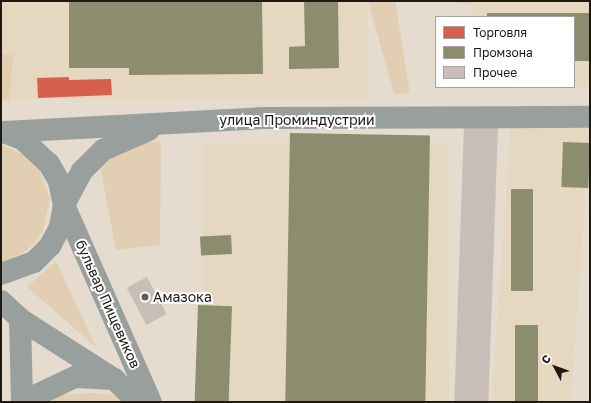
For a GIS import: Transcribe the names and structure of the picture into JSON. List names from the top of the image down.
{
  "streets": {
    "main road": ["улица Проминдустрии", "бульвар Пищевиков"]
  },
  "crossings": [
    ["улица Проминдустрии", "бульвар Пищевиков"]
  ],
  "places": ["Амазока"],
  "legend": ["Торговля", "Промзона", "Прочее"],
  "north": "top left"
}
